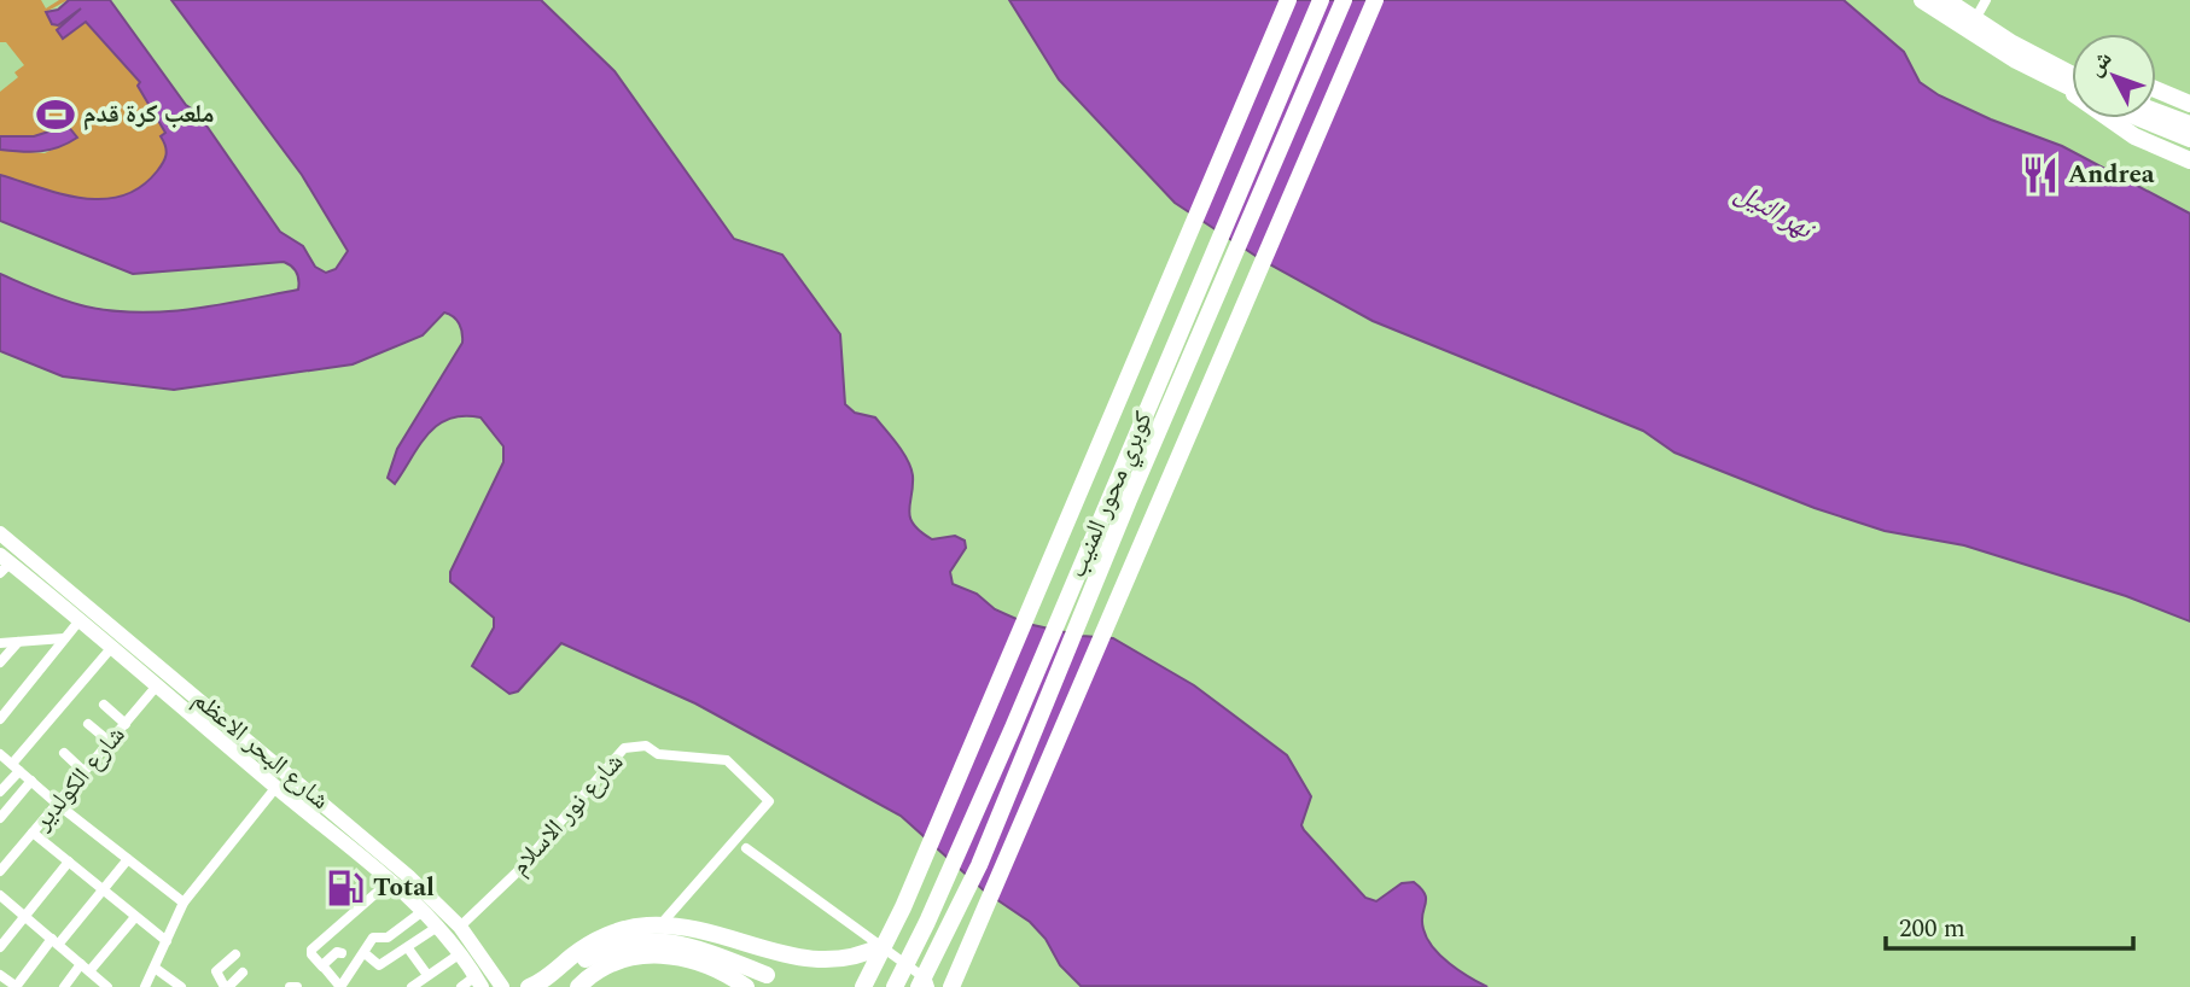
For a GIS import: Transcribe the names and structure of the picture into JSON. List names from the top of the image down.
{
  "streets": {
    "highway": ["كوبري محور المنيب"],
    "main road": ["شارع البحر الاعظم"],
    "street": ["شارع الكولدير", "شارع نور الاسلام"]
  },
  "crossings": [
    ["شارع البحر الاعظم", "شارع الكولدير"],
    ["شارع البحر الاعظم", "شارع نور الاسلام"]
  ],
  "water": ["نهر النيل"],
  "places": {
    "sports": ["ملعب كرة قدم"],
    "restaurant": ["Andrea"],
    "fuel station": ["Total"]
  },
  "scale_bar": "200 m",
  "north": "top left"
}
